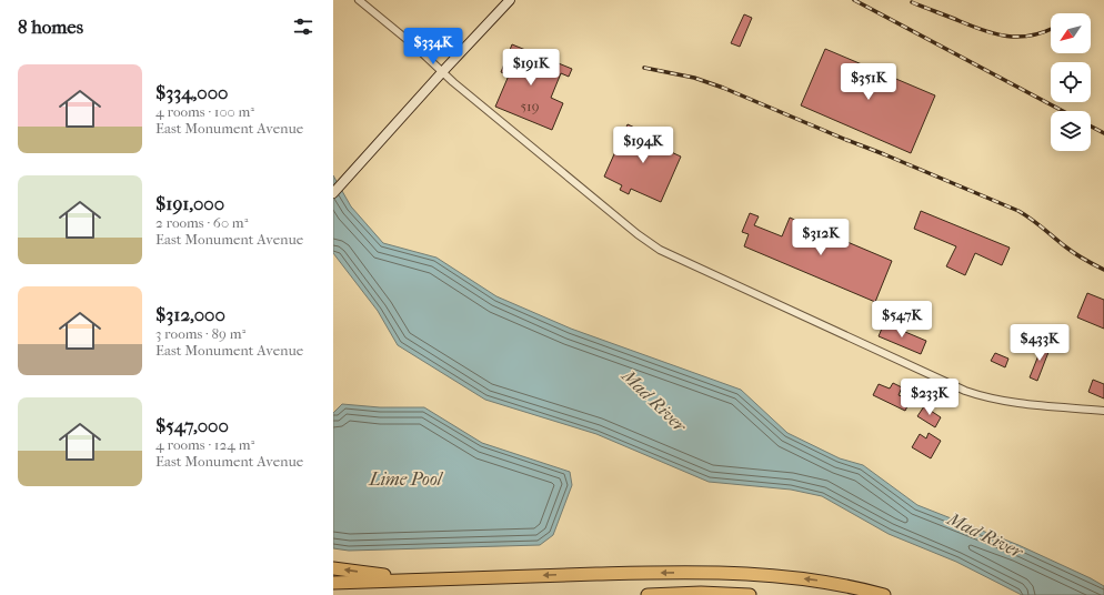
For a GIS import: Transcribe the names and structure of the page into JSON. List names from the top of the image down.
{
  "water": ["Mad River", "Lime Pool"],
  "house_numbers": ["519"],
  "north": "bottom left",
  "page": {
    "heading": "8 homes",
    "price": [
      "$334K",
      "$191K",
      "$351K",
      "$194K",
      "$312K",
      "$547K",
      "$433K",
      "$233K"
    ],
    "list": [
      {
        "name": "$334,000",
        "note": "4 rooms · 100 m² · East Monument Avenue"
      },
      {
        "name": "$191,000",
        "note": "2 rooms · 60 m² · East Monument Avenue"
      },
      {
        "name": "$312,000",
        "note": "3 rooms · 89 m² · East Monument Avenue"
      },
      {
        "name": "$547,000",
        "note": "4 rooms · 124 m² · East Monument Avenue"
      }
    ]
  }
}
